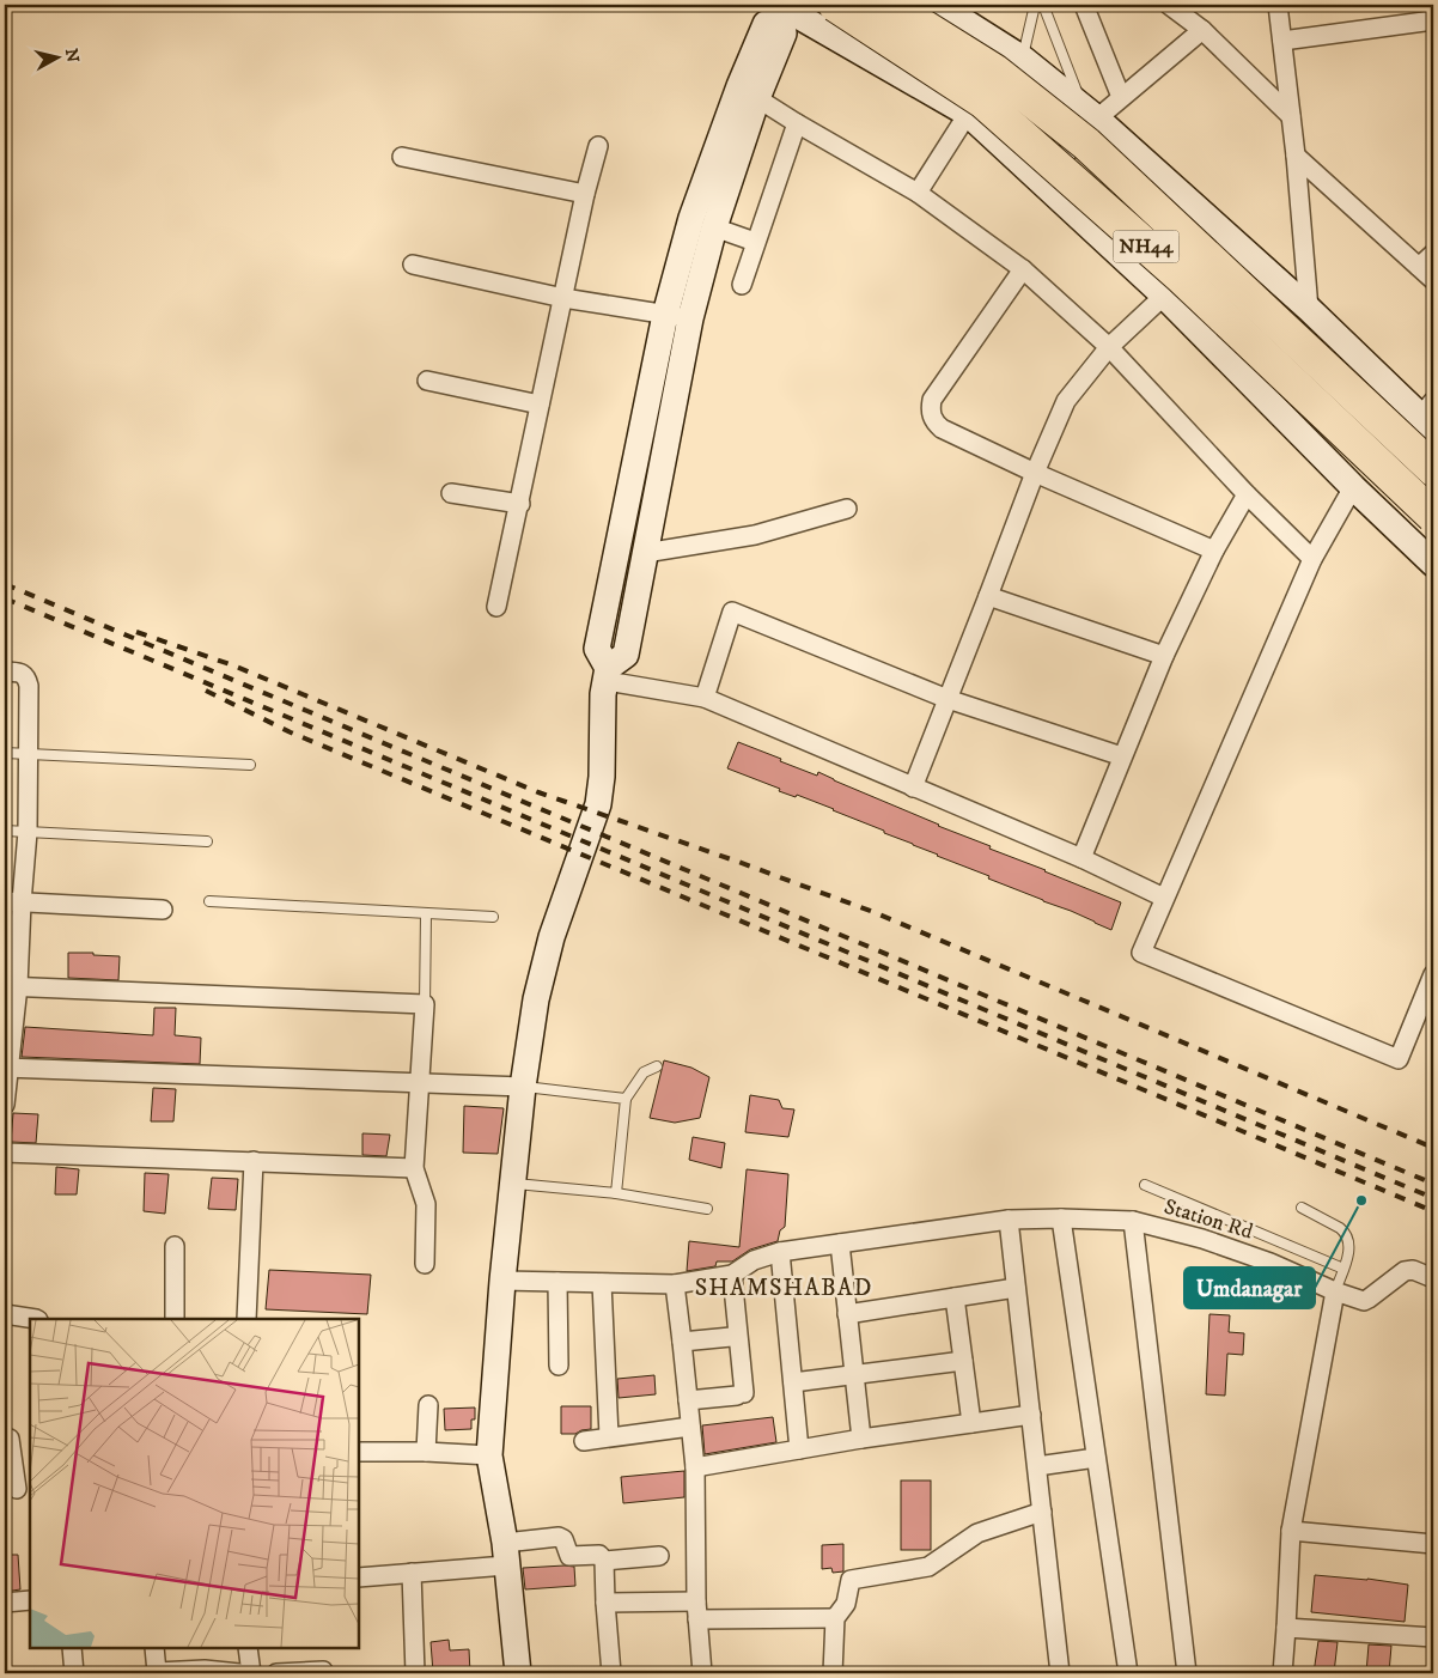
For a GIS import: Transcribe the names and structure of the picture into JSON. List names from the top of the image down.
{
  "streets": {
    "highway": ["NH44"],
    "street": ["Station Rd"]
  },
  "districts": ["SHAMSHABAD"],
  "places": ["Umdanagar"],
  "north": "right"
}
